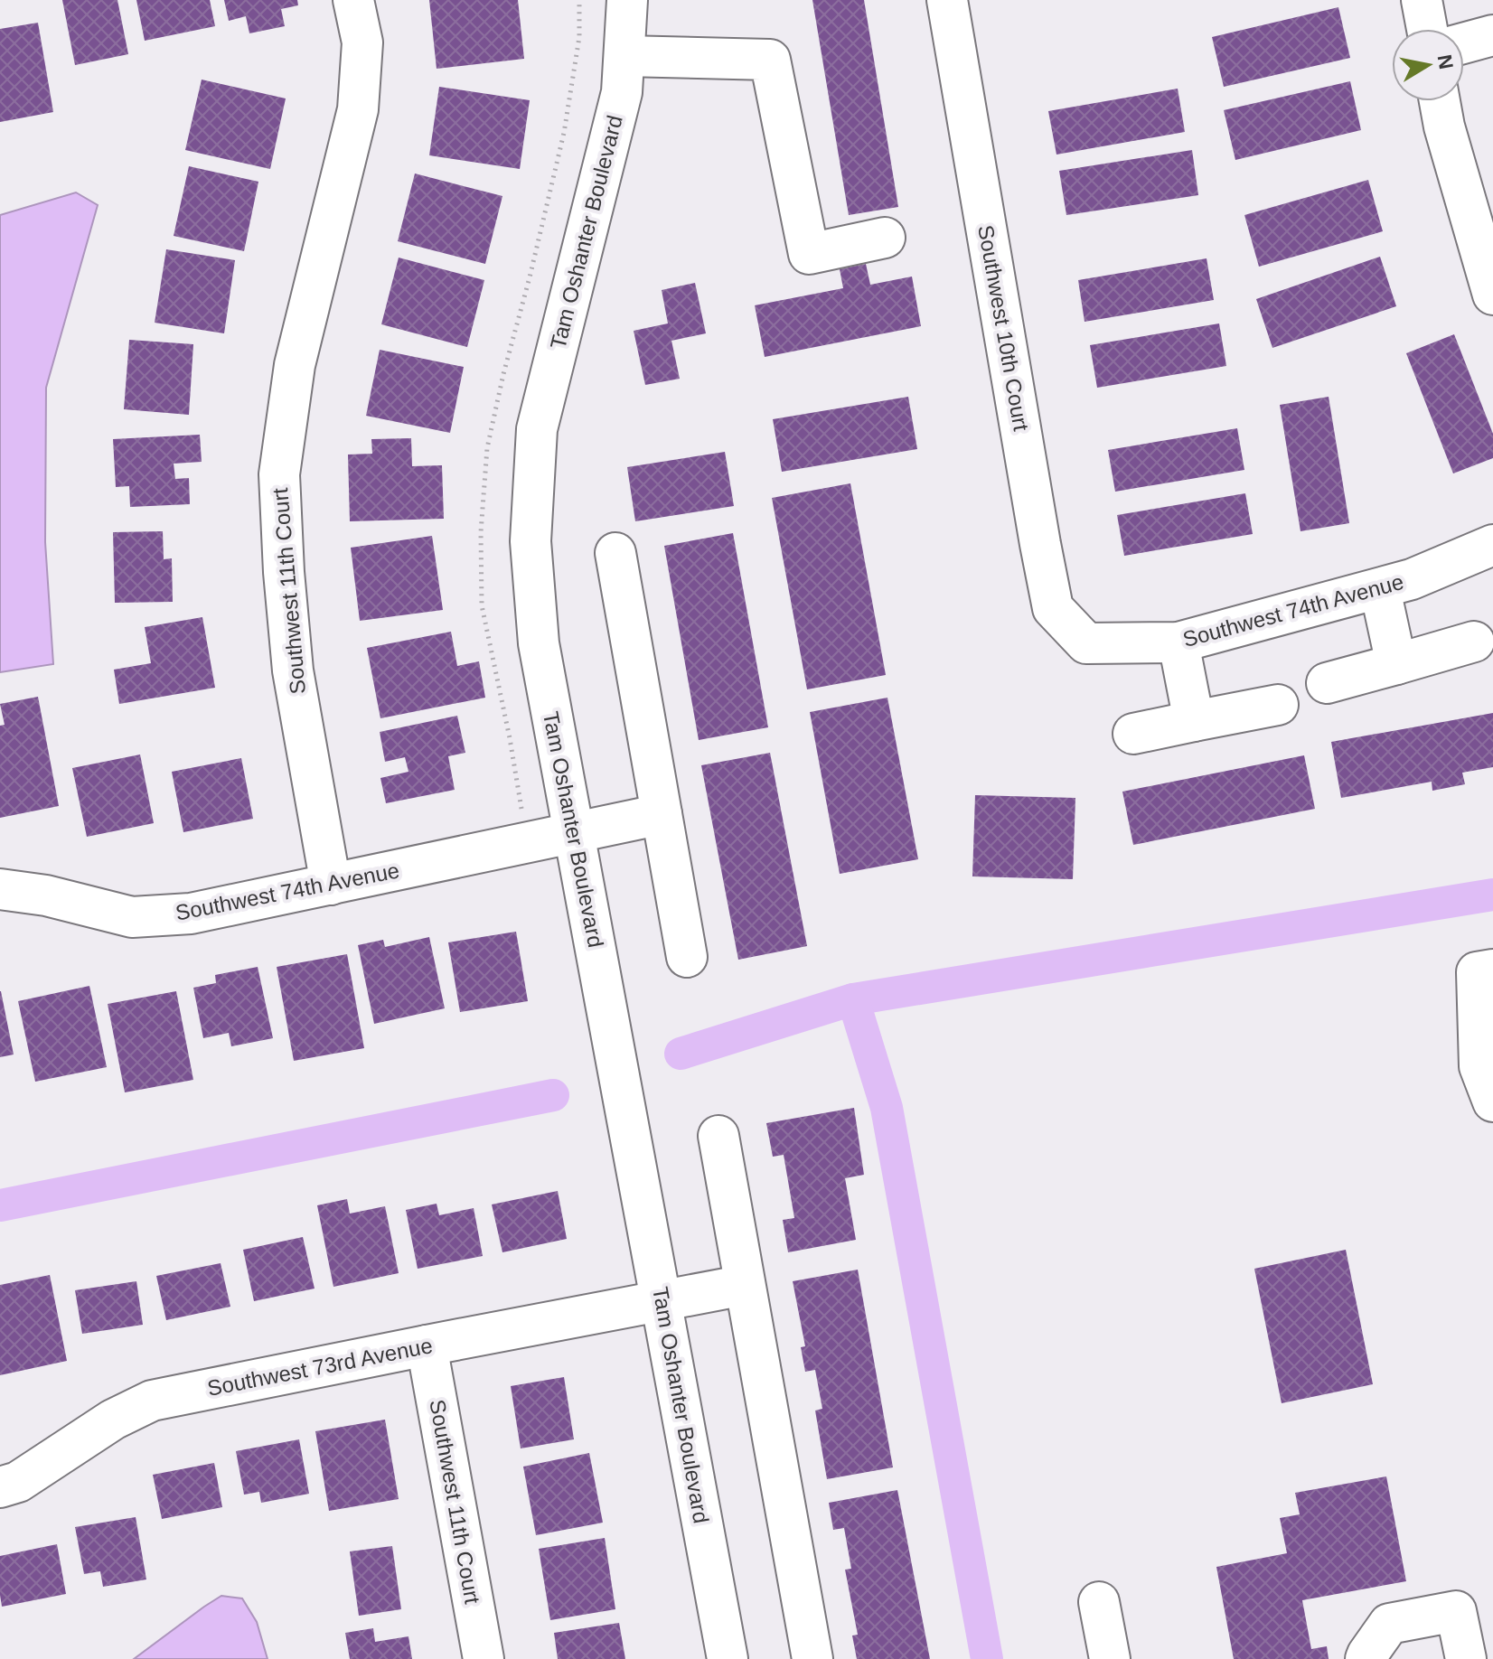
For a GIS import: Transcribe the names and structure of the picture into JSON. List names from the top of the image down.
{
  "streets": {
    "street": [
      "Tam Oshanter Boulevard",
      "Southwest 10th Court",
      "Southwest 11th Court",
      "Southwest 74th Avenue",
      "Southwest 73rd Avenue"
    ]
  },
  "crossings": [
    ["Tam Oshanter Boulevard", "Southwest 74th Avenue"],
    ["Tam Oshanter Boulevard", "Southwest 73rd Avenue"],
    ["Southwest 10th Court", "Southwest 74th Avenue"],
    ["Southwest 11th Court", "Southwest 74th Avenue"],
    ["Southwest 11th Court", "Southwest 73rd Avenue"]
  ],
  "north": "right"
}
